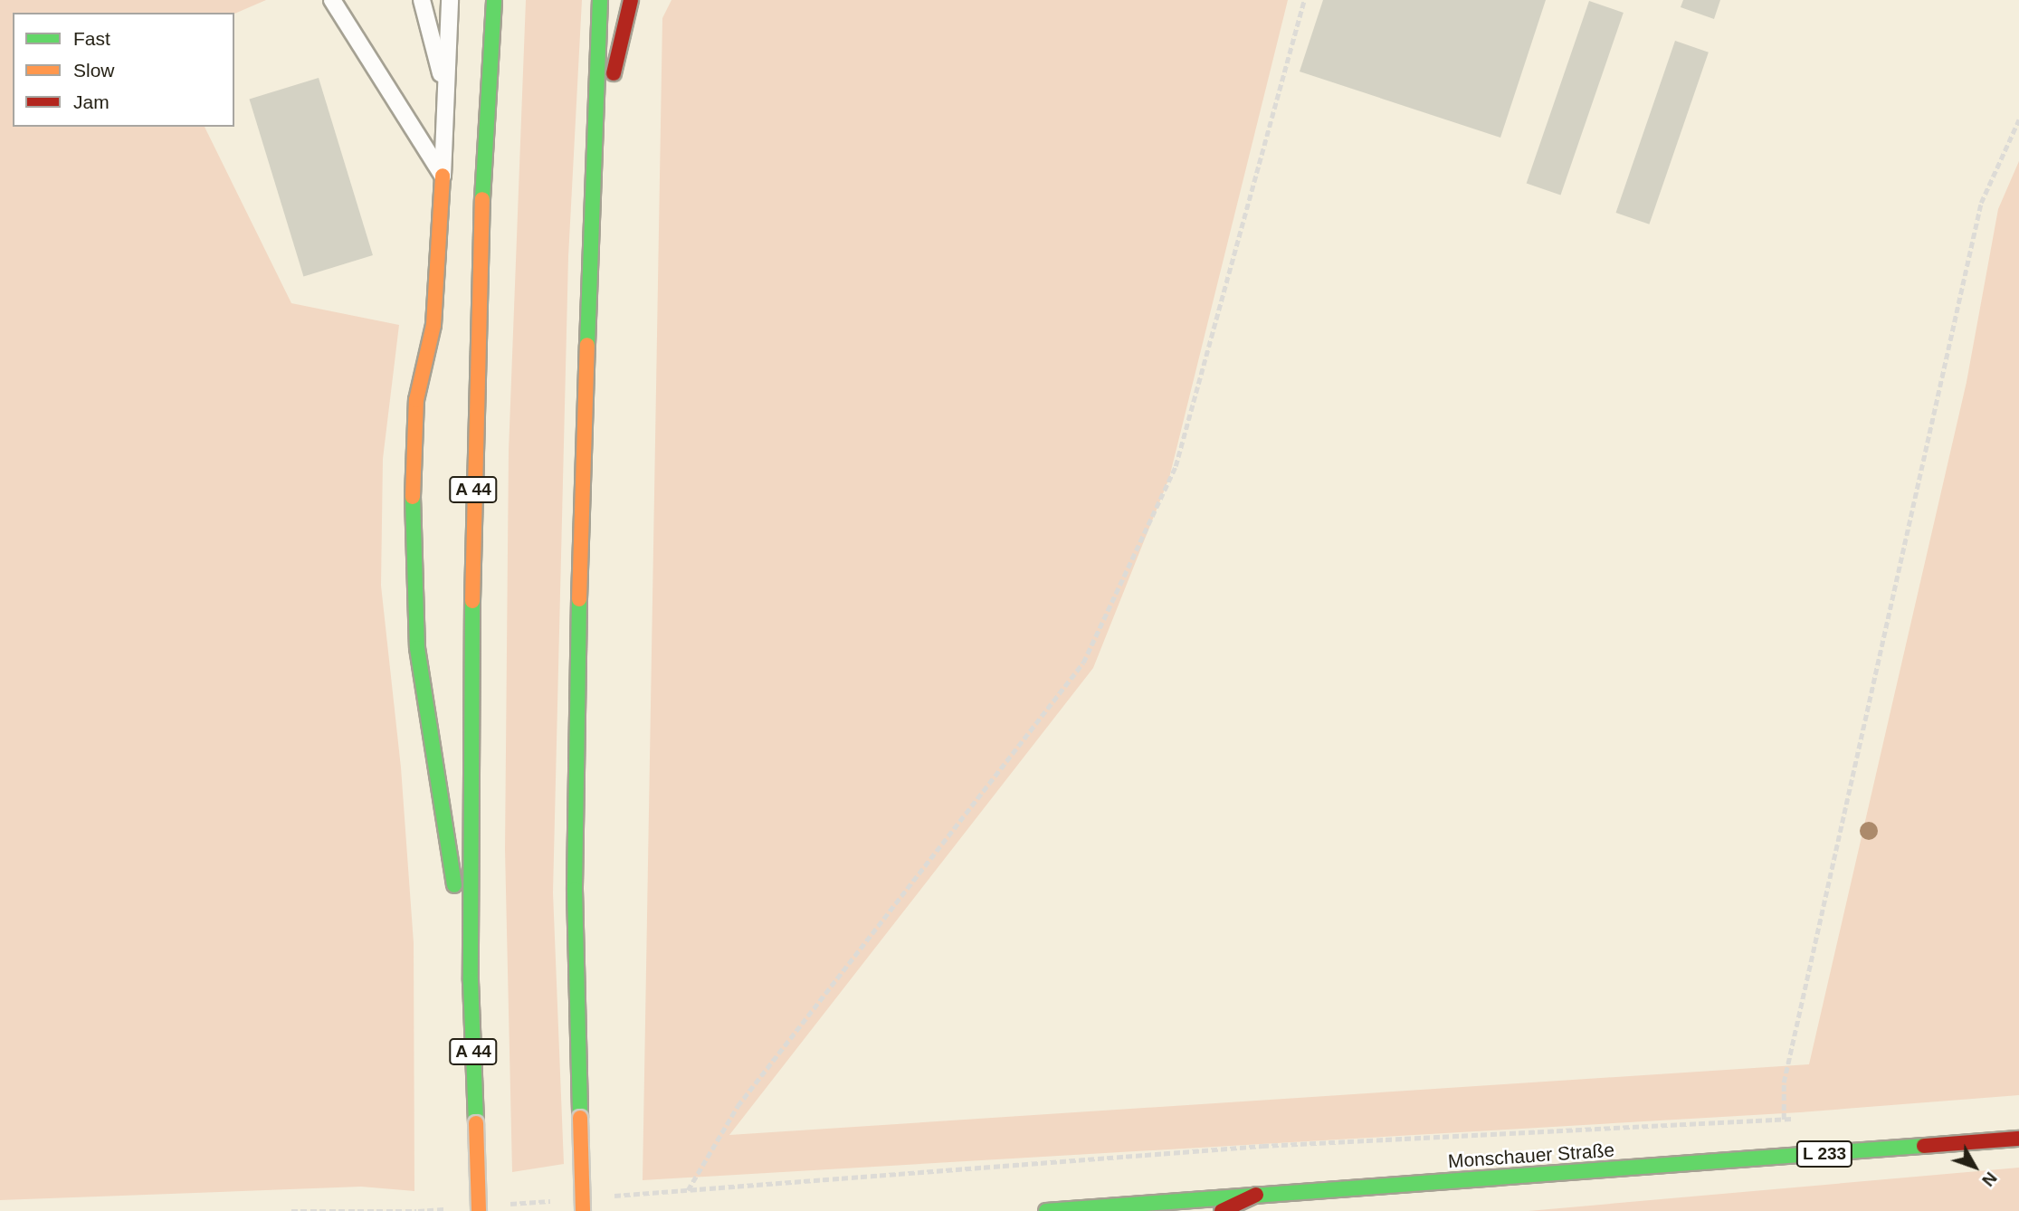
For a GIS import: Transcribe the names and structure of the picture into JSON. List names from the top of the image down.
{
  "streets": {
    "main road": ["A 44", "L 233", "Monschauer Straße"]
  },
  "legend": ["Fast", "Slow", "Jam"],
  "north": "bottom right"
}
